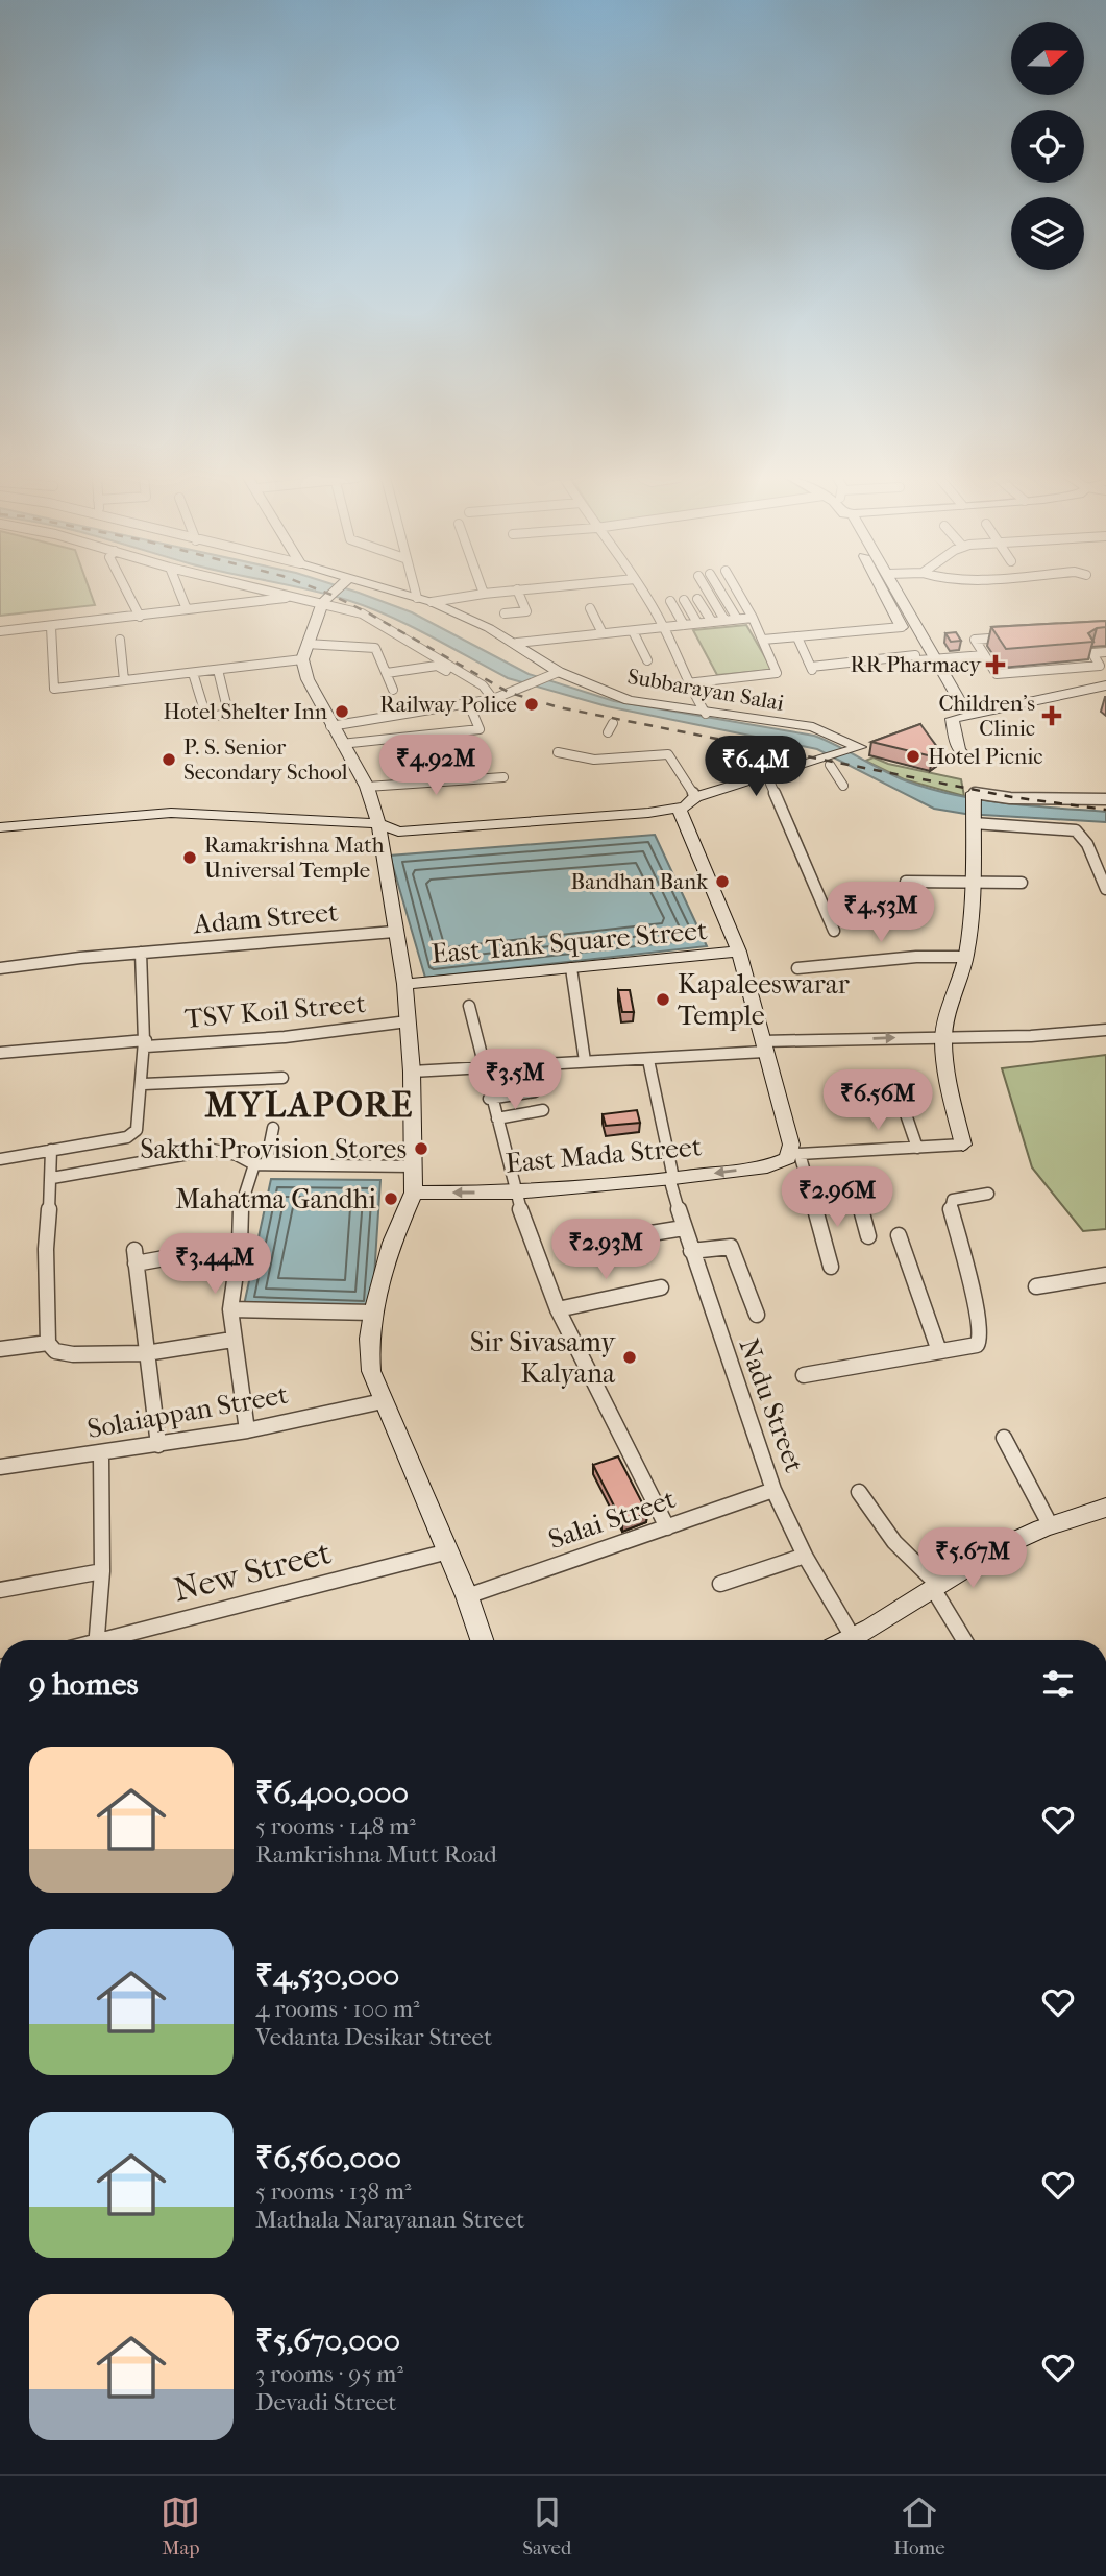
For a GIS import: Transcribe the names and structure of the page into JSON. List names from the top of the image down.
{
  "streets": {
    "main road": ["Subbarayan Salai", "East Tank Square Street", "East Mada Street"],
    "street": [
      "Adam Street",
      "TSV Koil Street",
      "Nadu Street",
      "Solaiappan Street",
      "Salai Street",
      "New Street"
    ]
  },
  "crossings": [
    ["East Mada Street", "Nadu Street"],
    ["Nadu Street", "Salai Street"]
  ],
  "one_way": ["East Mada Street"],
  "districts": ["MYLAPORE"],
  "places": {
    "health": ["RR Pharmacy", "Children's Clinic"],
    "other": [
      "Railway Police",
      "Hotel Shelter Inn",
      "Hotel Picnic",
      "P. S. Senior Secondary School",
      "Ramakrishna Math Universal Temple",
      "Bandhan Bank",
      "Kapaleeswarar Temple",
      "Sakthi Provision Stores",
      "Mahatma Gandhi",
      "Sir Sivasamy Kalyana"
    ]
  },
  "north": "right",
  "page": {
    "price": [
      "₹4.92M",
      "₹6.4M",
      "₹4.53M",
      "₹3.5M",
      "₹6.56M",
      "₹2.96M",
      "₹2.93M",
      "₹3.44M",
      "₹5.67M"
    ],
    "heading": "9 homes",
    "list": [
      {
        "name": "₹6,400,000",
        "note": "5 rooms · 148 m² · Ramkrishna Mutt Road"
      },
      {
        "name": "₹4,530,000",
        "note": "4 rooms · 100 m² · Vedanta Desikar Street"
      },
      {
        "name": "₹6,560,000",
        "note": "5 rooms · 138 m² · Mathala Narayanan Street"
      },
      {
        "name": "₹5,670,000",
        "note": "3 rooms · 95 m² · Devadi Street"
      }
    ],
    "tabs": ["Map", "Saved", "Home"]
  }
}
